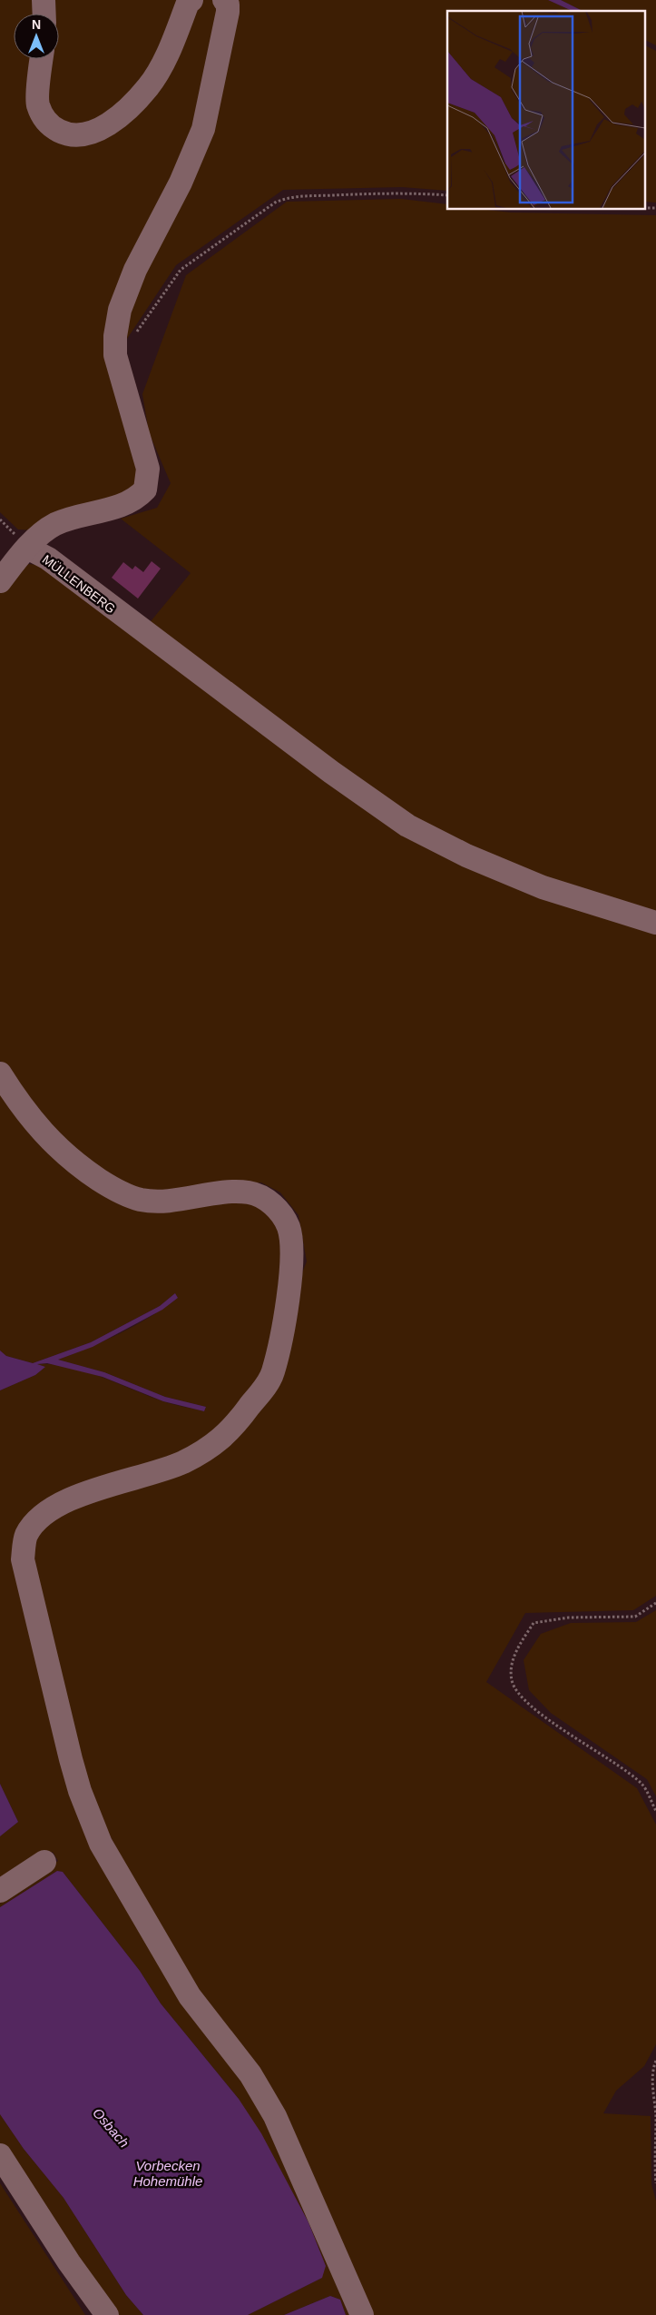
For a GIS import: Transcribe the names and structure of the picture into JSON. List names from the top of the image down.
{
  "streets": {
    "street": ["MÜLLENBERG"]
  },
  "water": ["Osbach", "Vorbecken Hohemühle"],
  "north": "top"
}
